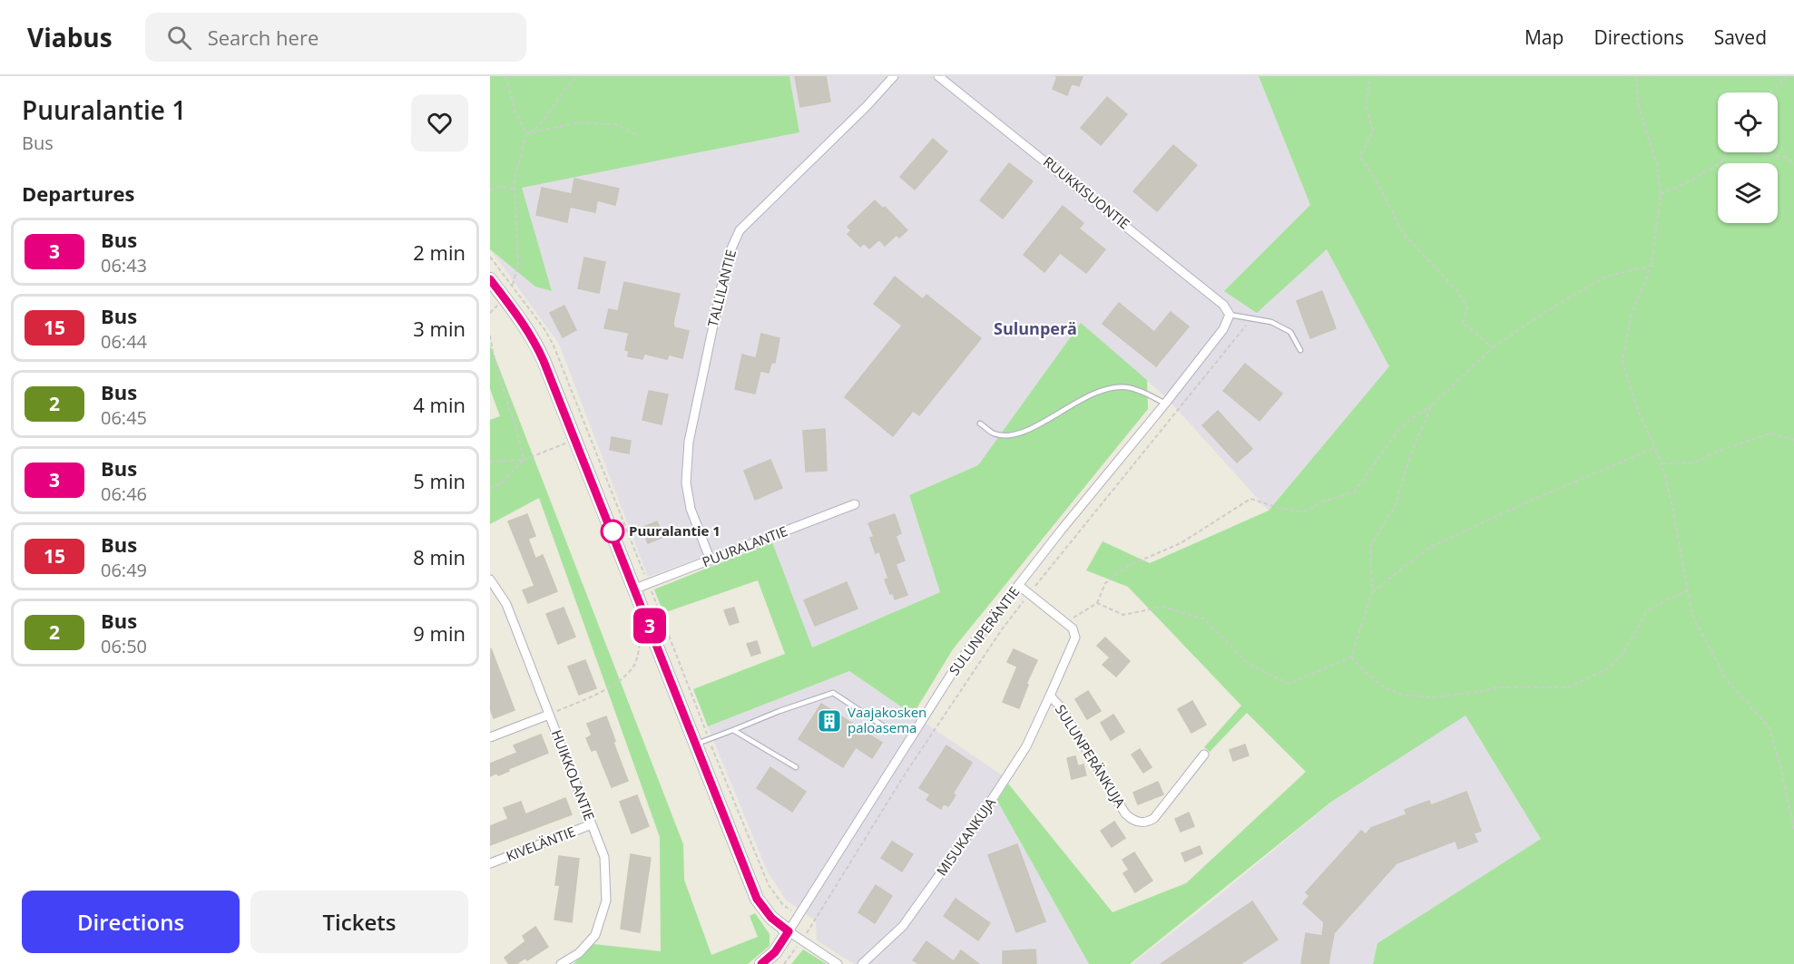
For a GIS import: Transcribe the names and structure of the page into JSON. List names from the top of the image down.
{
  "streets": {
    "street": [
      "RUUKKISUONTIE",
      "TALLILANTIE",
      "PUURALANTIE",
      "SULUNPERÄNTIE",
      "SULUNPERÄNKUJA",
      "HUIKKOLANTIE",
      "MISUKANKUJA",
      "KIVELÄNTIE"
    ]
  },
  "crossings": [
    ["RUUKKISUONTIE", "SULUNPERÄNTIE"],
    ["TALLILANTIE", "PUURALANTIE"],
    ["SULUNPERÄNKUJA", "MISUKANKUJA"],
    ["HUIKKOLANTIE", "KIVELÄNTIE"]
  ],
  "districts": ["Sulunperä"],
  "places": {
    "other": ["Puuralantie 1"],
    "building": ["Vaajakosken paloasema"]
  },
  "lines": ["bus line 3"],
  "page": {
    "header": "Viabus",
    "search": "Search here",
    "nav": ["Map", "Directions", "Saved"],
    "heading": [
      ["Puuralantie 1", "Bus"],
      "Departures"
    ],
    "on_map": "3",
    "list": [
      {
        "mark": "3",
        "name": "Bus",
        "note": "06:43",
        "value": "2 min"
      },
      {
        "mark": "15",
        "name": "Bus",
        "note": "06:44",
        "value": "3 min"
      },
      {
        "mark": "2",
        "name": "Bus",
        "note": "06:45",
        "value": "4 min"
      },
      {
        "mark": "3",
        "name": "Bus",
        "note": "06:46",
        "value": "5 min"
      },
      {
        "mark": "15",
        "name": "Bus",
        "note": "06:49",
        "value": "8 min"
      },
      {
        "mark": "2",
        "name": "Bus",
        "note": "06:50",
        "value": "9 min"
      }
    ],
    "buttons": ["Directions", "Tickets"]
  }
}
